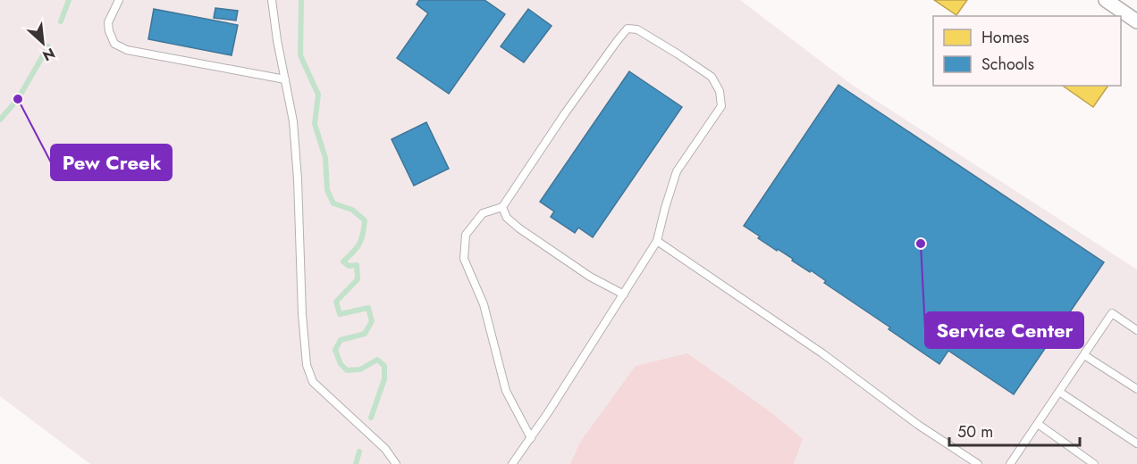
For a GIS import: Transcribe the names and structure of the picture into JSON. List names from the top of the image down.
{
  "places": ["Pew Creek", "Service Center"],
  "legend": ["Homes", "Schools"],
  "scale_bar": "50 m",
  "north": "bottom right"
}
